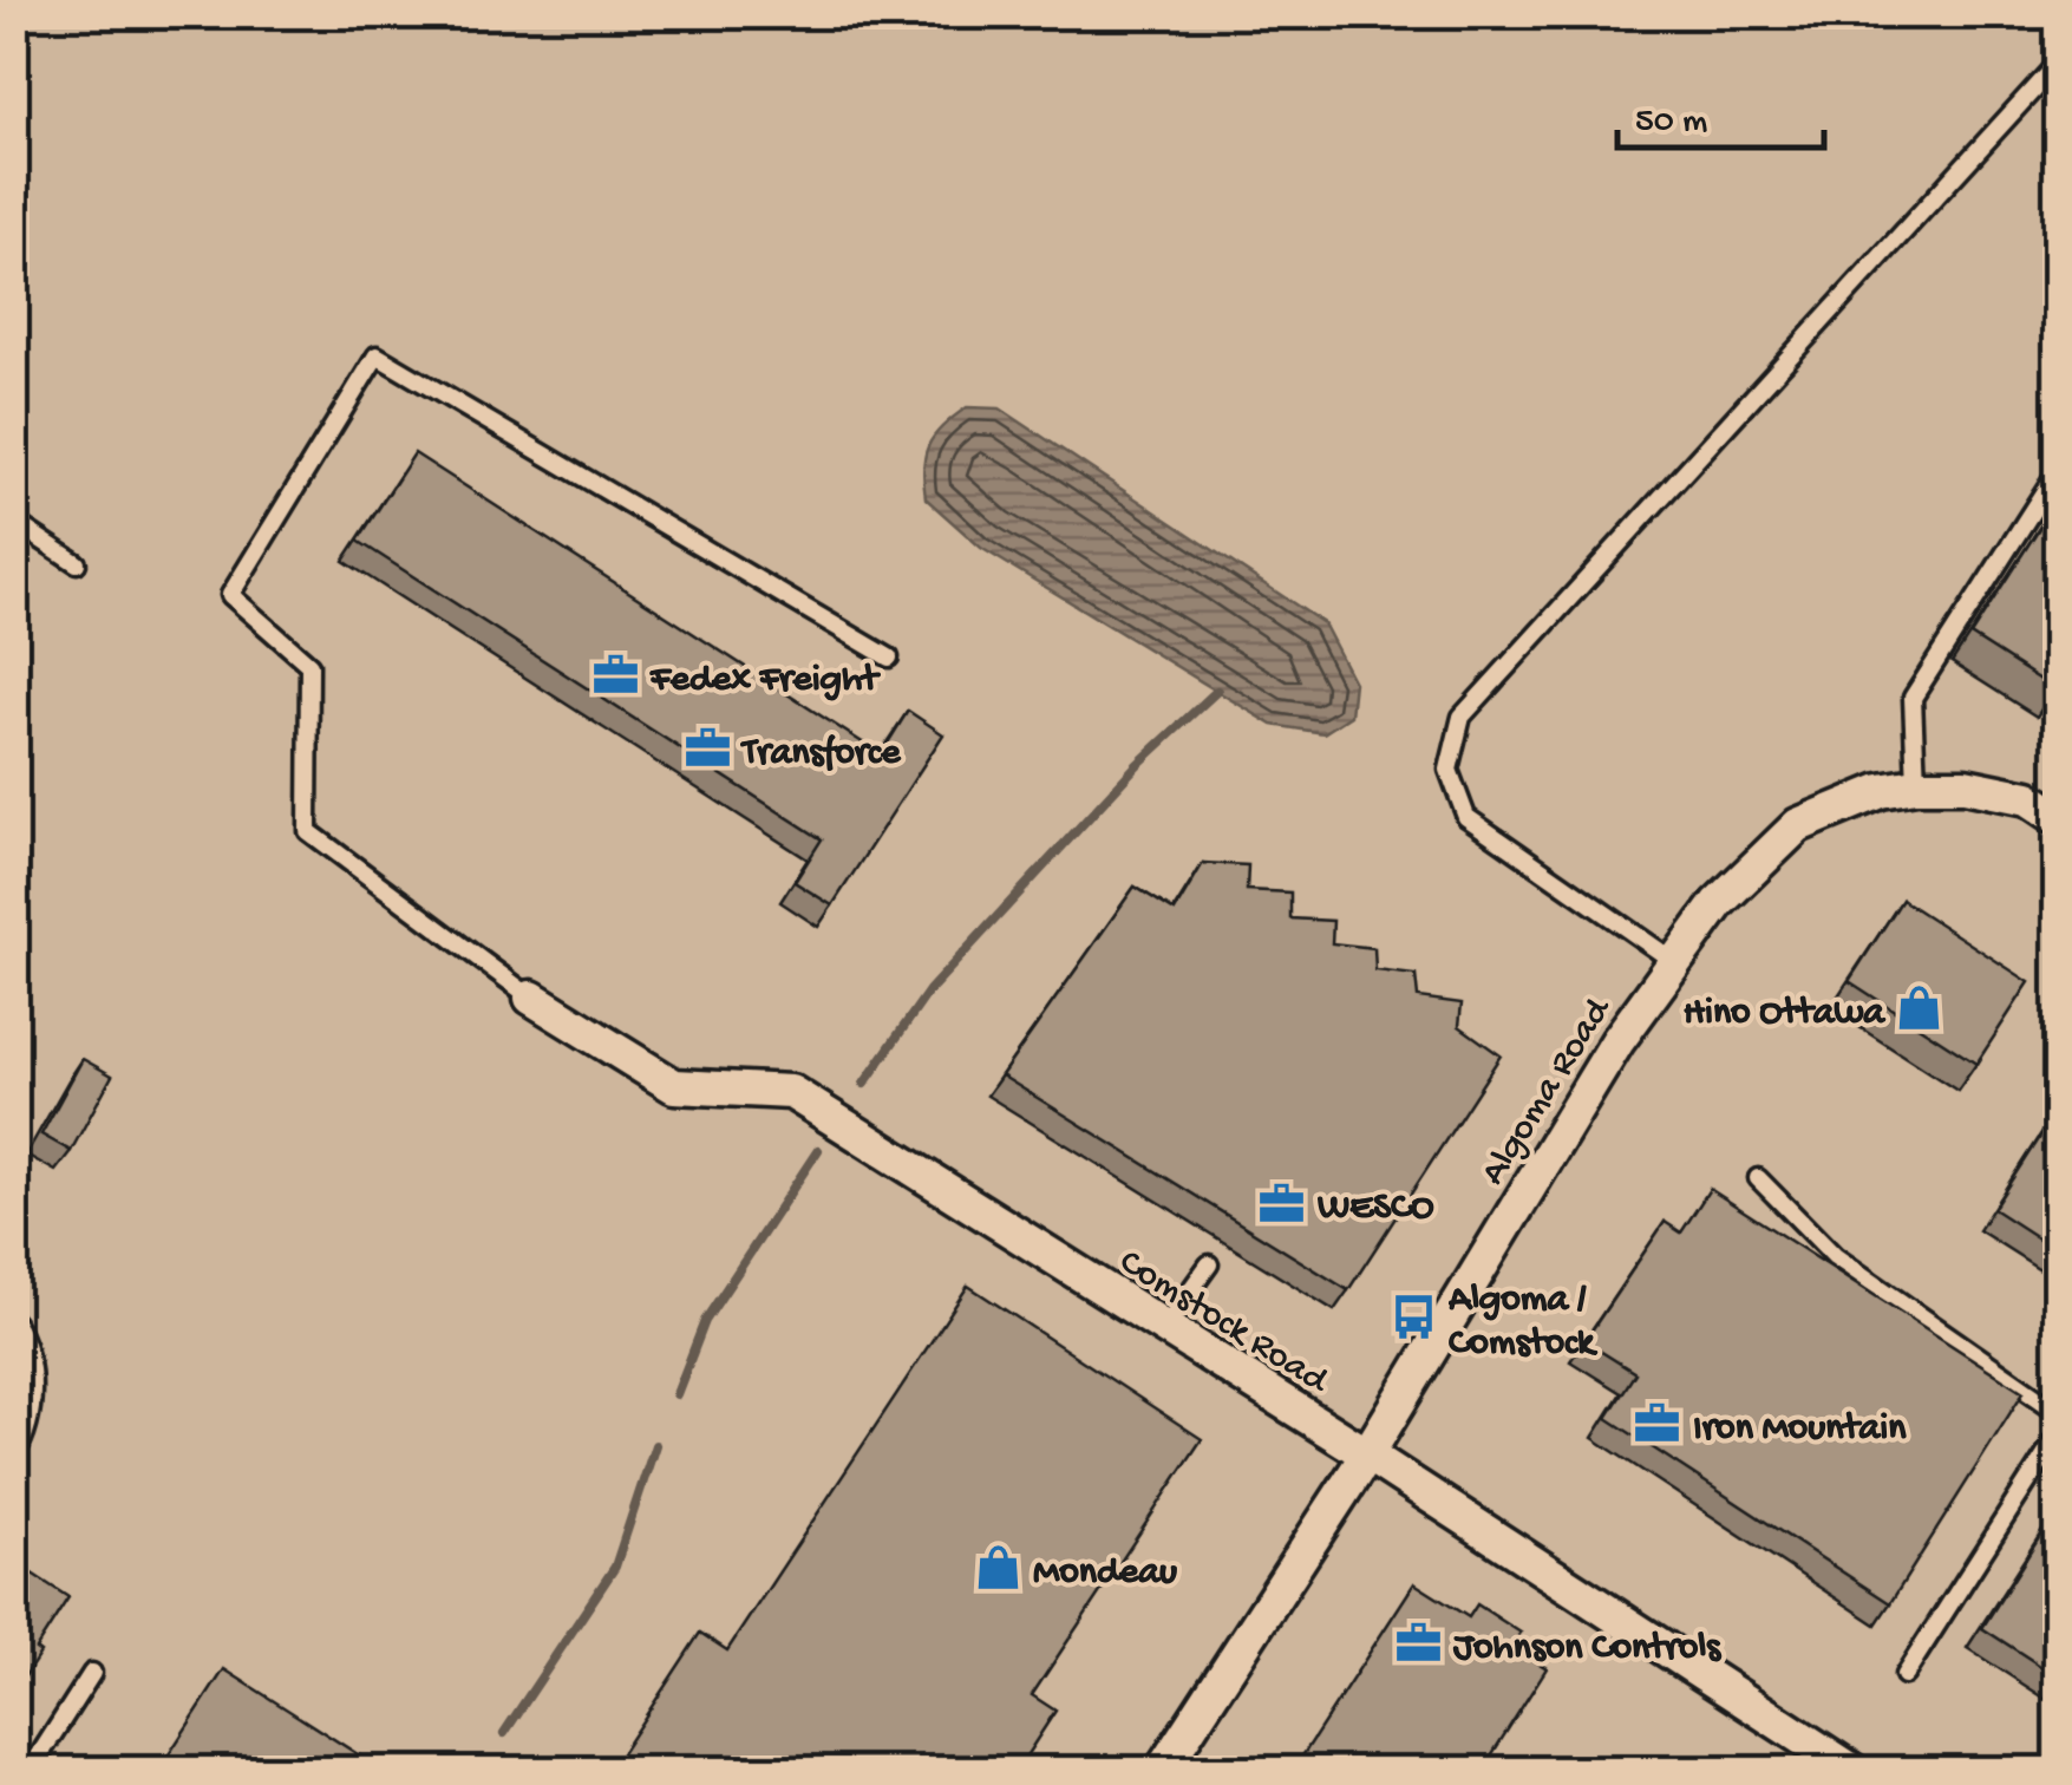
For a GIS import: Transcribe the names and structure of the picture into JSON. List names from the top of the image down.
{
  "streets": {
    "street": ["Algoma Road", "Comstock Road"]
  },
  "crossings": [
    ["Algoma Road", "Comstock Road"]
  ],
  "places": {
    "office": [
      "Fedex Freight",
      "Transforce",
      "WESCO",
      "Iron Mountain",
      "Johnson Controls"
    ],
    "shop": ["Hino Ottawa", "Mondeau"],
    "bus stop": ["Algoma / Comstock"]
  },
  "scale_bar": "50 m"
}
